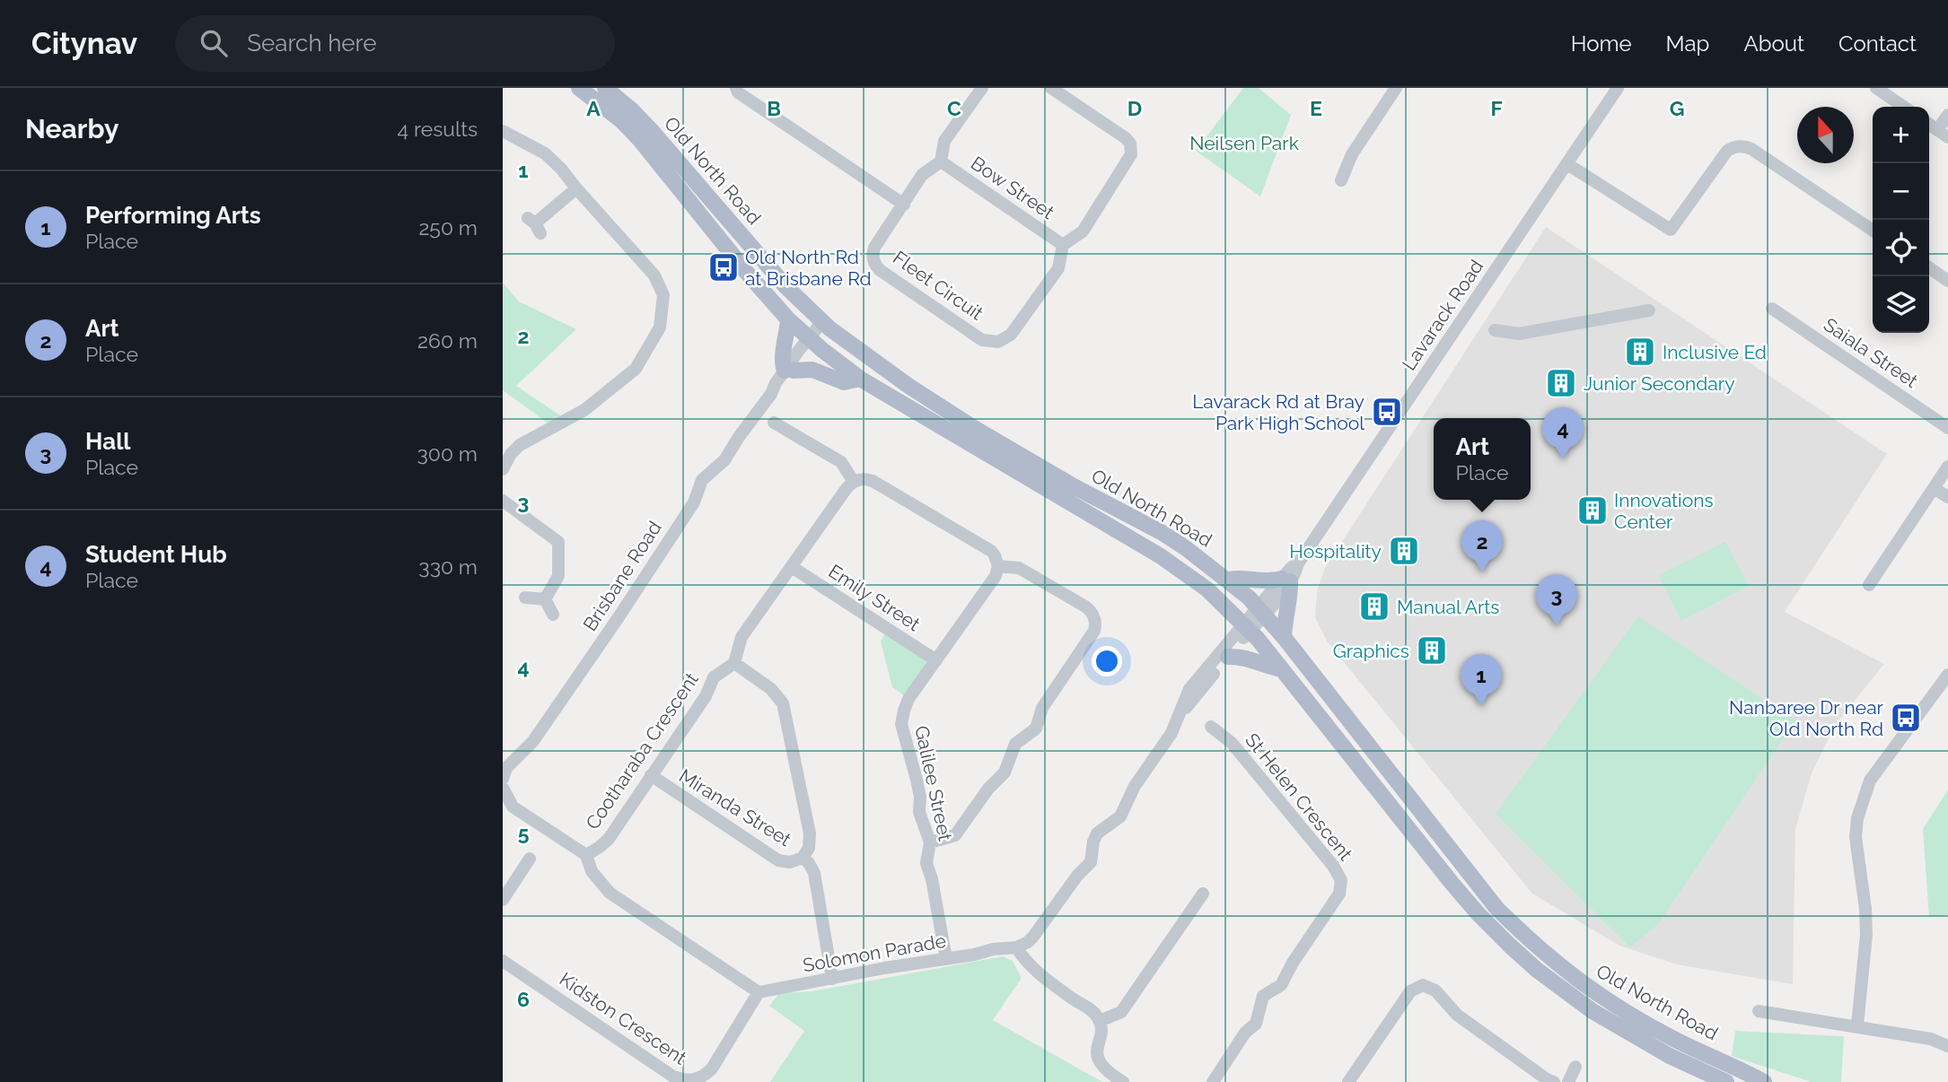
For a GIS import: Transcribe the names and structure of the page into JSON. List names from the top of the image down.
{
  "streets": {
    "main road": ["Old North Road"],
    "street": [
      "Bow Street",
      "Fleet Circuit",
      "Lavarack Road",
      "Saiala Street",
      "Brisbane Road",
      "Emily Street",
      "Cootharaba Crescent",
      "Galilee Street",
      "St Helen Crescent",
      "Miranda Street",
      "Solomon Parade",
      "Kidston Crescent"
    ]
  },
  "crossings": [
    ["Old North Road", "Lavarack Road"],
    ["Old North Road", "Brisbane Road"],
    ["Bow Street", "Fleet Circuit"],
    ["Emily Street", "Galilee Street"],
    ["Cootharaba Crescent", "Miranda Street"],
    ["Galilee Street", "Solomon Parade"],
    ["Solomon Parade", "Kidston Crescent"]
  ],
  "parks": ["Neilsen Park"],
  "places": {
    "bus stop": ["Old North Rd at Brisbane Rd", "Lavarack Rd at Bray Park High School", "Nanbaree Dr near Old North Rd"],
    "building": [
      "Inclusive Ed",
      "Junior Secondary",
      "Innovations Center",
      "Hospitality",
      "Manual Arts",
      "Graphics"
    ]
  },
  "north": "top",
  "page": {
    "header": "Citynav",
    "search": "Search here",
    "nav": [
      "Home",
      "Map",
      "About",
      "Contact"
    ],
    "heading": ["Nearby", "4 results"],
    "map_buttons": ["+", "−"],
    "list": [
      {
        "mark": "1",
        "name": "Performing Arts",
        "note": "Place",
        "value": "250 m"
      },
      {
        "mark": "2",
        "name": "Art",
        "note": "Place",
        "value": "260 m"
      },
      {
        "mark": "3",
        "name": "Hall",
        "note": "Place",
        "value": "300 m"
      },
      {
        "mark": "4",
        "name": "Student Hub",
        "note": "Place",
        "value": "330 m"
      }
    ],
    "pins": [
      "4",
      "2",
      "3",
      "1"
    ],
    "popup": ["Art", "Place"]
  },
  "grid": {
    "columns": [
      "A",
      "B",
      "C",
      "D",
      "E",
      "F",
      "G"
    ],
    "rows": [
      "1",
      "2",
      "3",
      "4",
      "5",
      "6"
    ]
  }
}
